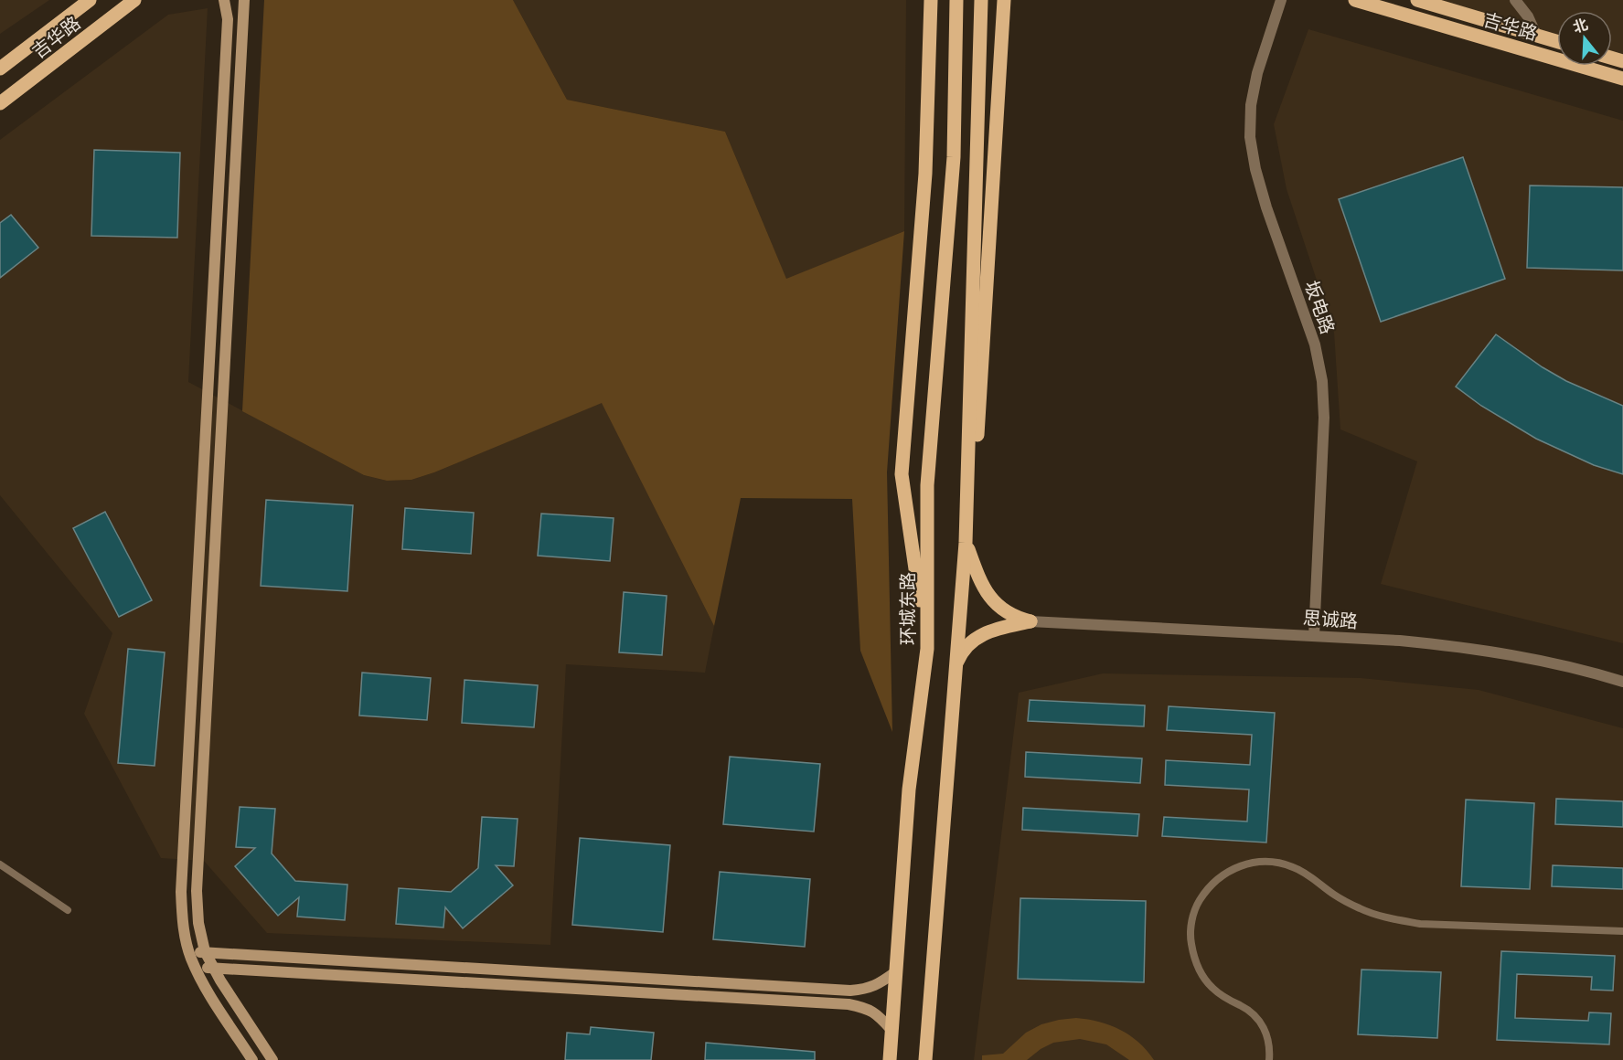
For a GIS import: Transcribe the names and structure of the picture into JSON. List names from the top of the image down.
{
  "streets": {
    "main road": ["吉华路", "环城东路"],
    "street": ["坂电路", "思诚路"]
  },
  "crossings": [
    ["坂电路", "思诚路"]
  ],
  "north": "top"
}
